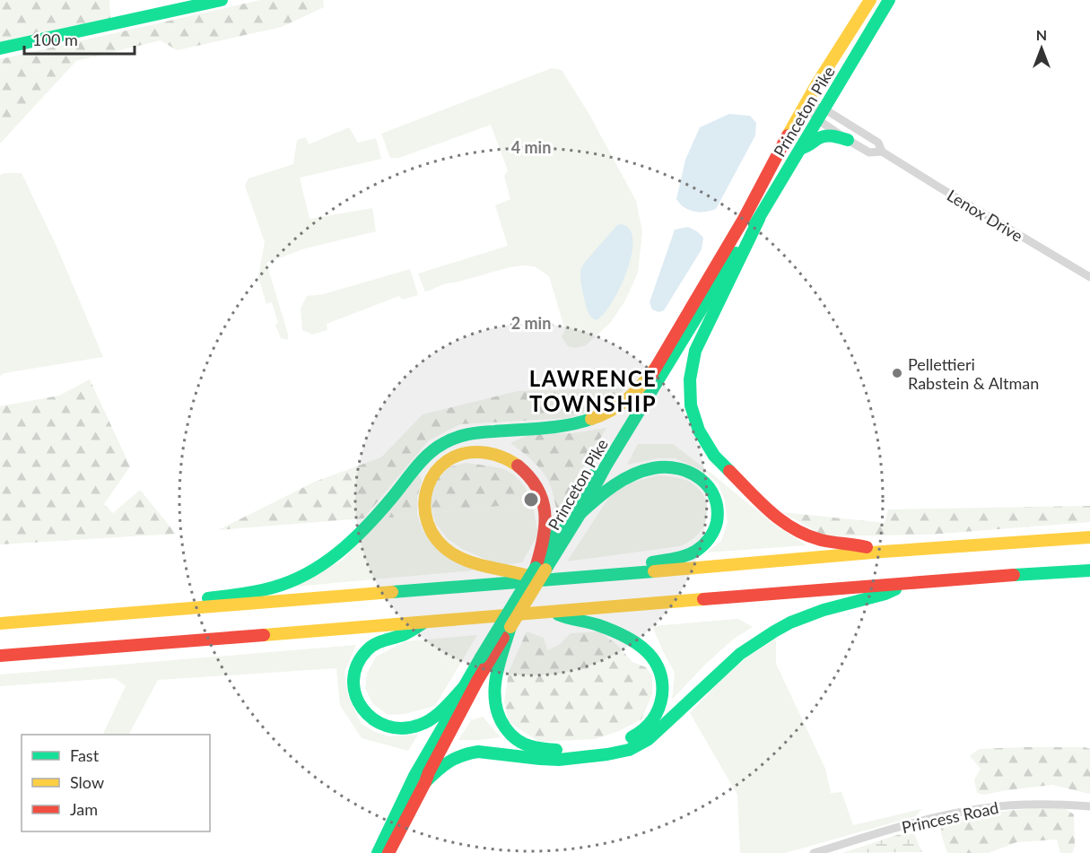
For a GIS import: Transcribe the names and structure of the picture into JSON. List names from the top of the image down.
{
  "streets": {
    "main road": ["Princeton Pike"],
    "street": ["Lenox Drive", "Princess Road"]
  },
  "crossings": [
    ["Princeton Pike", "Lenox Drive"]
  ],
  "districts": ["LAWRENCE TOWNSHIP"],
  "places": ["Pellettieri Rabstein & Altman"],
  "legend": ["Fast", "Slow", "Jam"],
  "scale_bar": "100 m",
  "north": "top",
  "rings": ["4 min", "2 min"]
}
